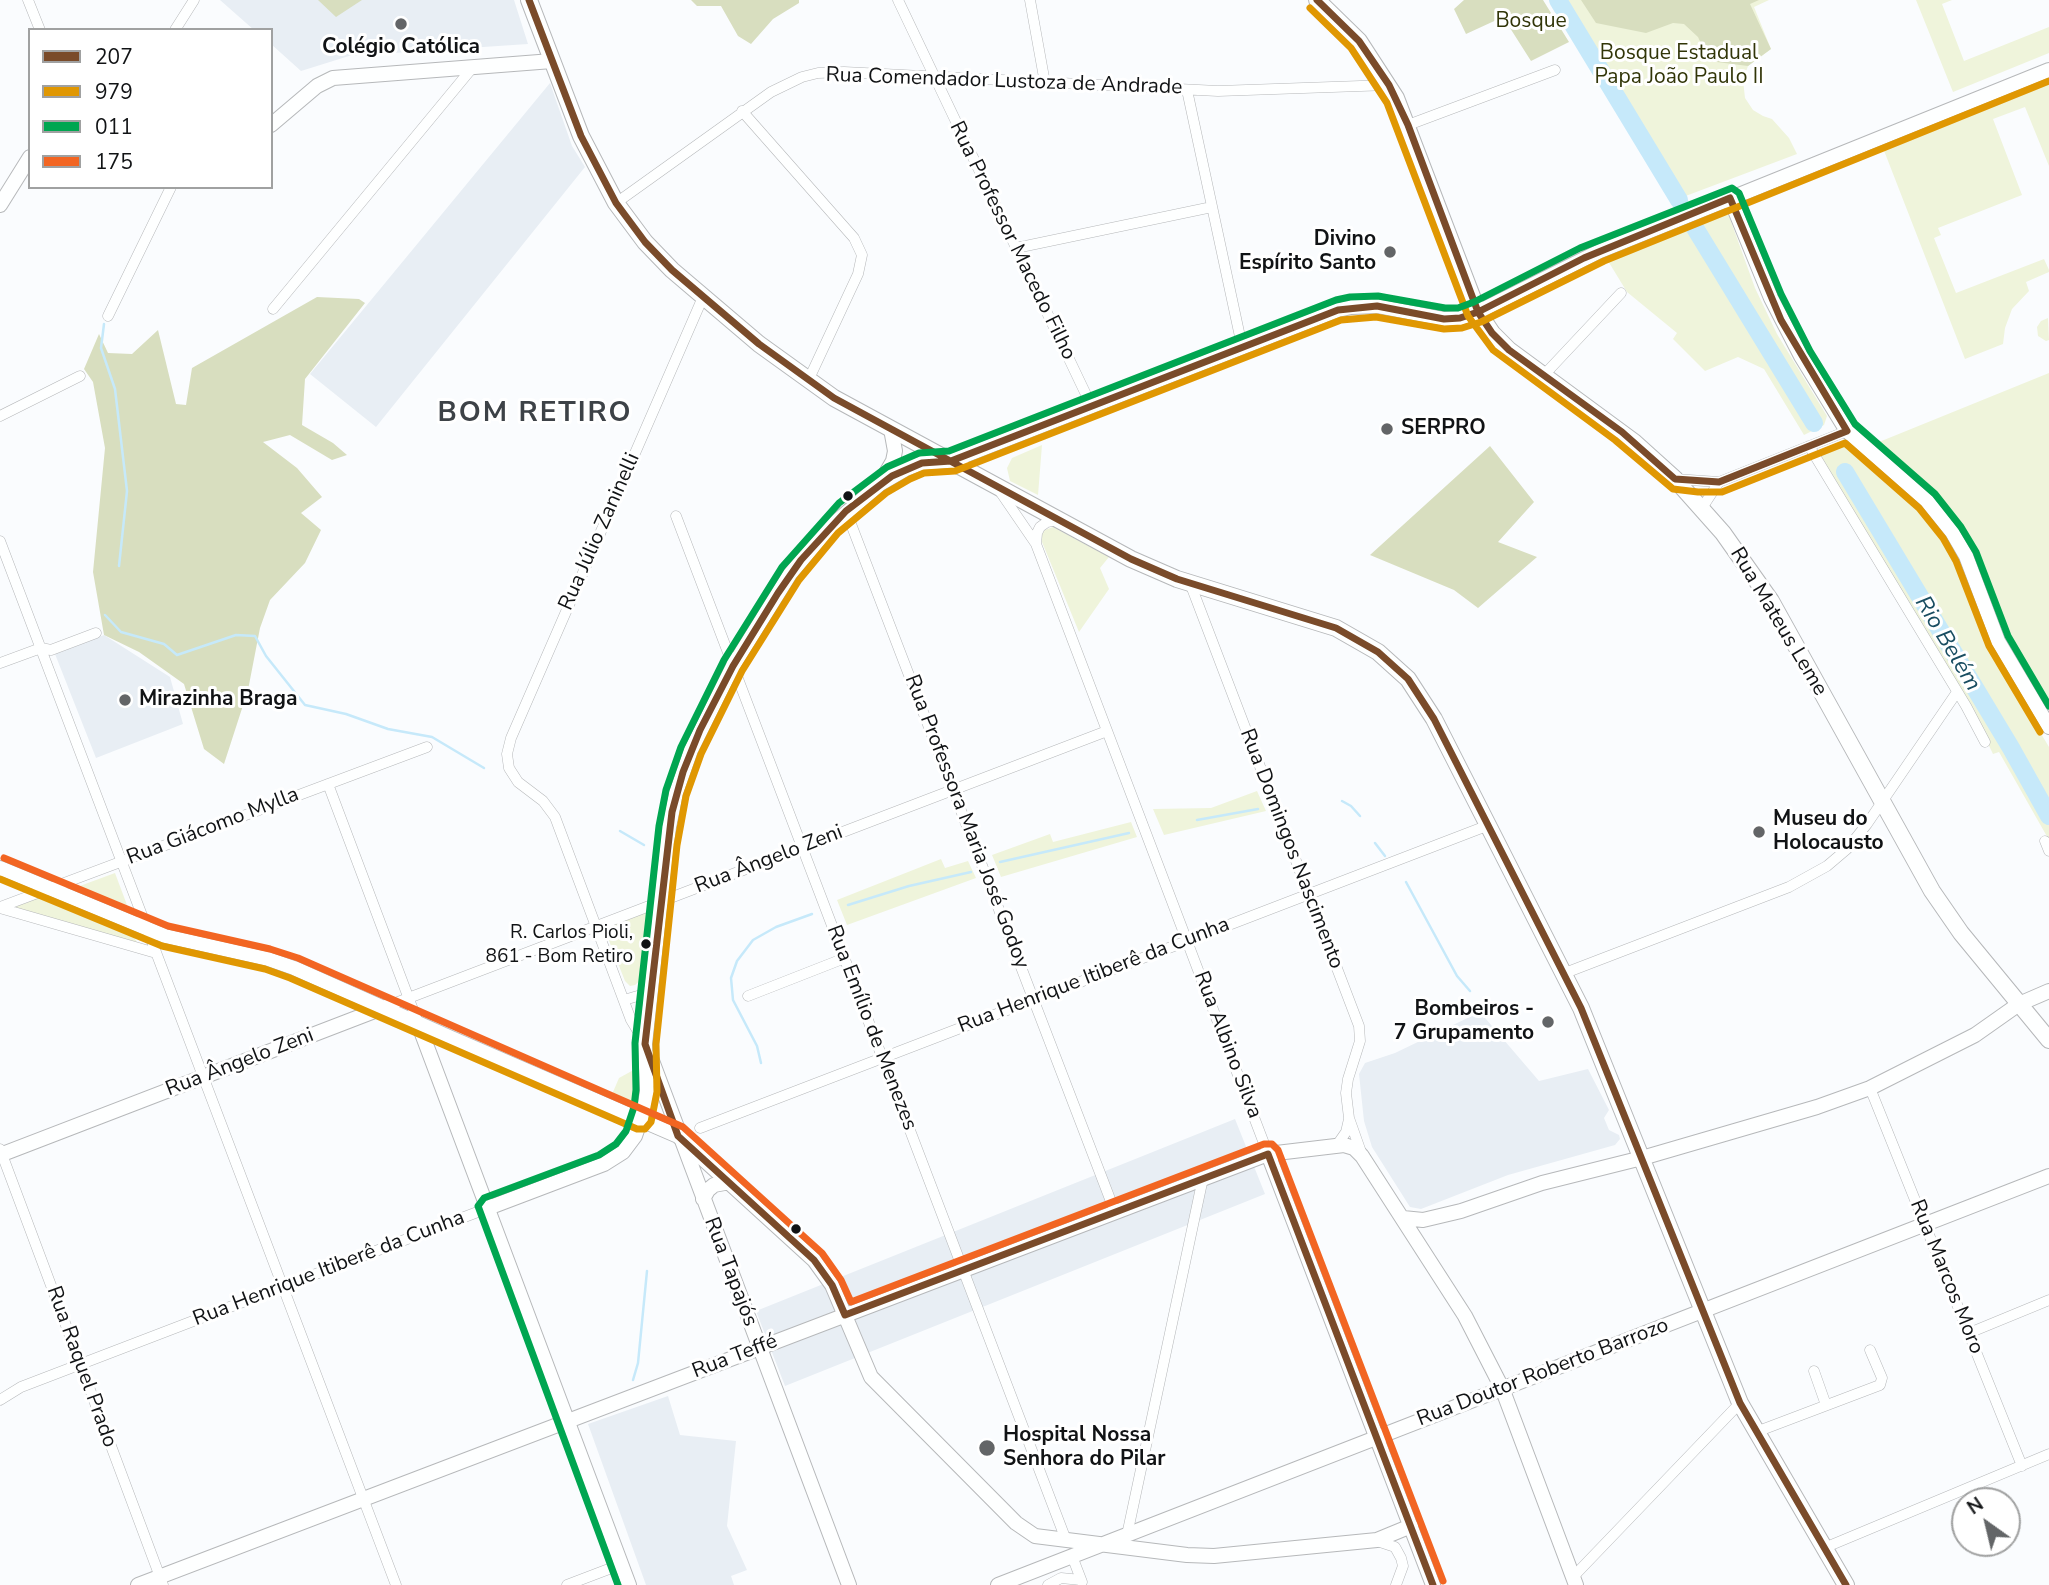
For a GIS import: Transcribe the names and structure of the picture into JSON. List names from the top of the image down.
{
  "streets": {
    "main road": [
      "Rua Mateus Leme",
      "Rua Domingos Nascimento",
      "Rua Ângelo Zeni",
      "Rua Henrique Itiberê da Cunha",
      "Rua Albino Silva",
      "Rua Tapajós",
      "Rua Teffé",
      "Rua Doutor Roberto Barrozo"
    ],
    "street": [
      "Rua Comendador Lustoza de Andrade",
      "Rua Professor Macedo Filho",
      "Rua Júlio Zaninelli",
      "Rua Professora Maria José Godoy",
      "Rua Giácomo Mylla",
      "Rua Emílio de Menezes",
      "Rua Marcos Moro",
      "Rua Raquel Prado"
    ]
  },
  "crossings": [
    ["Rua Comendador Lustoza de Andrade", "Rua Professor Macedo Filho"],
    ["Rua Comendador Lustoza de Andrade", "Rua Mateus Leme"],
    ["Rua Júlio Zaninelli", "Rua Tapajós"],
    ["Rua Professora Maria José Godoy", "Rua Ângelo Zeni"],
    ["Rua Professora Maria José Godoy", "Rua Henrique Itiberê da Cunha"],
    ["Rua Professora Maria José Godoy", "Rua Teffé"],
    ["Rua Domingos Nascimento", "Rua Henrique Itiberê da Cunha"],
    ["Rua Domingos Nascimento", "Rua Teffé"],
    ["Rua Domingos Nascimento", "Rua Doutor Roberto Barrozo"],
    ["Rua Ângelo Zeni", "Rua Emílio de Menezes"],
    ["Rua Ângelo Zeni", "Rua Albino Silva"],
    ["Rua Ângelo Zeni", "Rua Tapajós"],
    ["Rua Ângelo Zeni", "Rua Raquel Prado"],
    ["Rua Henrique Itiberê da Cunha", "Rua Emílio de Menezes"],
    ["Rua Henrique Itiberê da Cunha", "Rua Albino Silva"],
    ["Rua Henrique Itiberê da Cunha", "Rua Raquel Prado"],
    ["Rua Emílio de Menezes", "Rua Teffé"],
    ["Rua Albino Silva", "Rua Teffé"],
    ["Rua Albino Silva", "Rua Doutor Roberto Barrozo"],
    ["Rua Tapajós", "Rua Teffé"],
    ["Rua Marcos Moro", "Rua Doutor Roberto Barrozo"],
    ["Rua Teffé", "Rua Raquel Prado"]
  ],
  "districts": ["BOM RETIRO"],
  "water": ["Rio Belém"],
  "parks": ["Bosque", "Bosque Estadual Papa João Paulo II"],
  "places": [
    "Colégio Católica",
    "Divino Espírito Santo",
    "SERPRO",
    "Mirazinha Braga",
    "Museu do Holocausto",
    "R. Carlos Pioli, 861 - Bom Retiro",
    "Bombeiros - 7 Grupamento",
    "Hospital Nossa Senhora do Pilar"
  ],
  "lines": [
    "transit line 207",
    "transit line 979",
    "transit line 011",
    "transit line 175"
  ],
  "legend": [
    "207",
    "979",
    "011",
    "175"
  ],
  "north": "top left"
}
